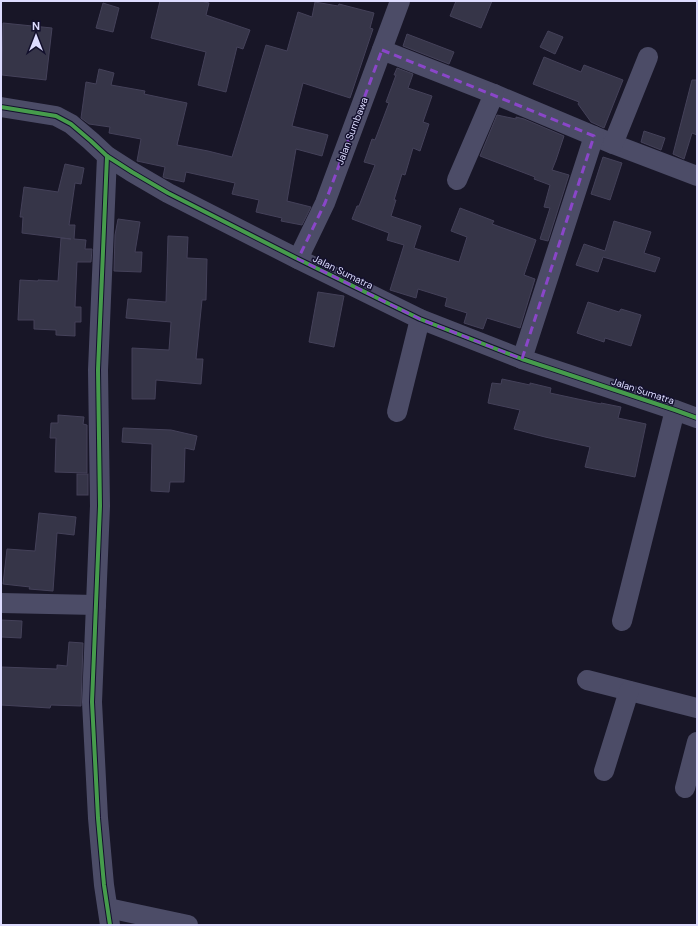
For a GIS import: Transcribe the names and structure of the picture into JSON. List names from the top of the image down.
{
  "streets": {
    "street": ["Jalan Sumbawa", "Jalan Sumatra"]
  },
  "crossings": [
    ["Jalan Sumbawa", "Jalan Sumatra"]
  ],
  "north": "top"
}
